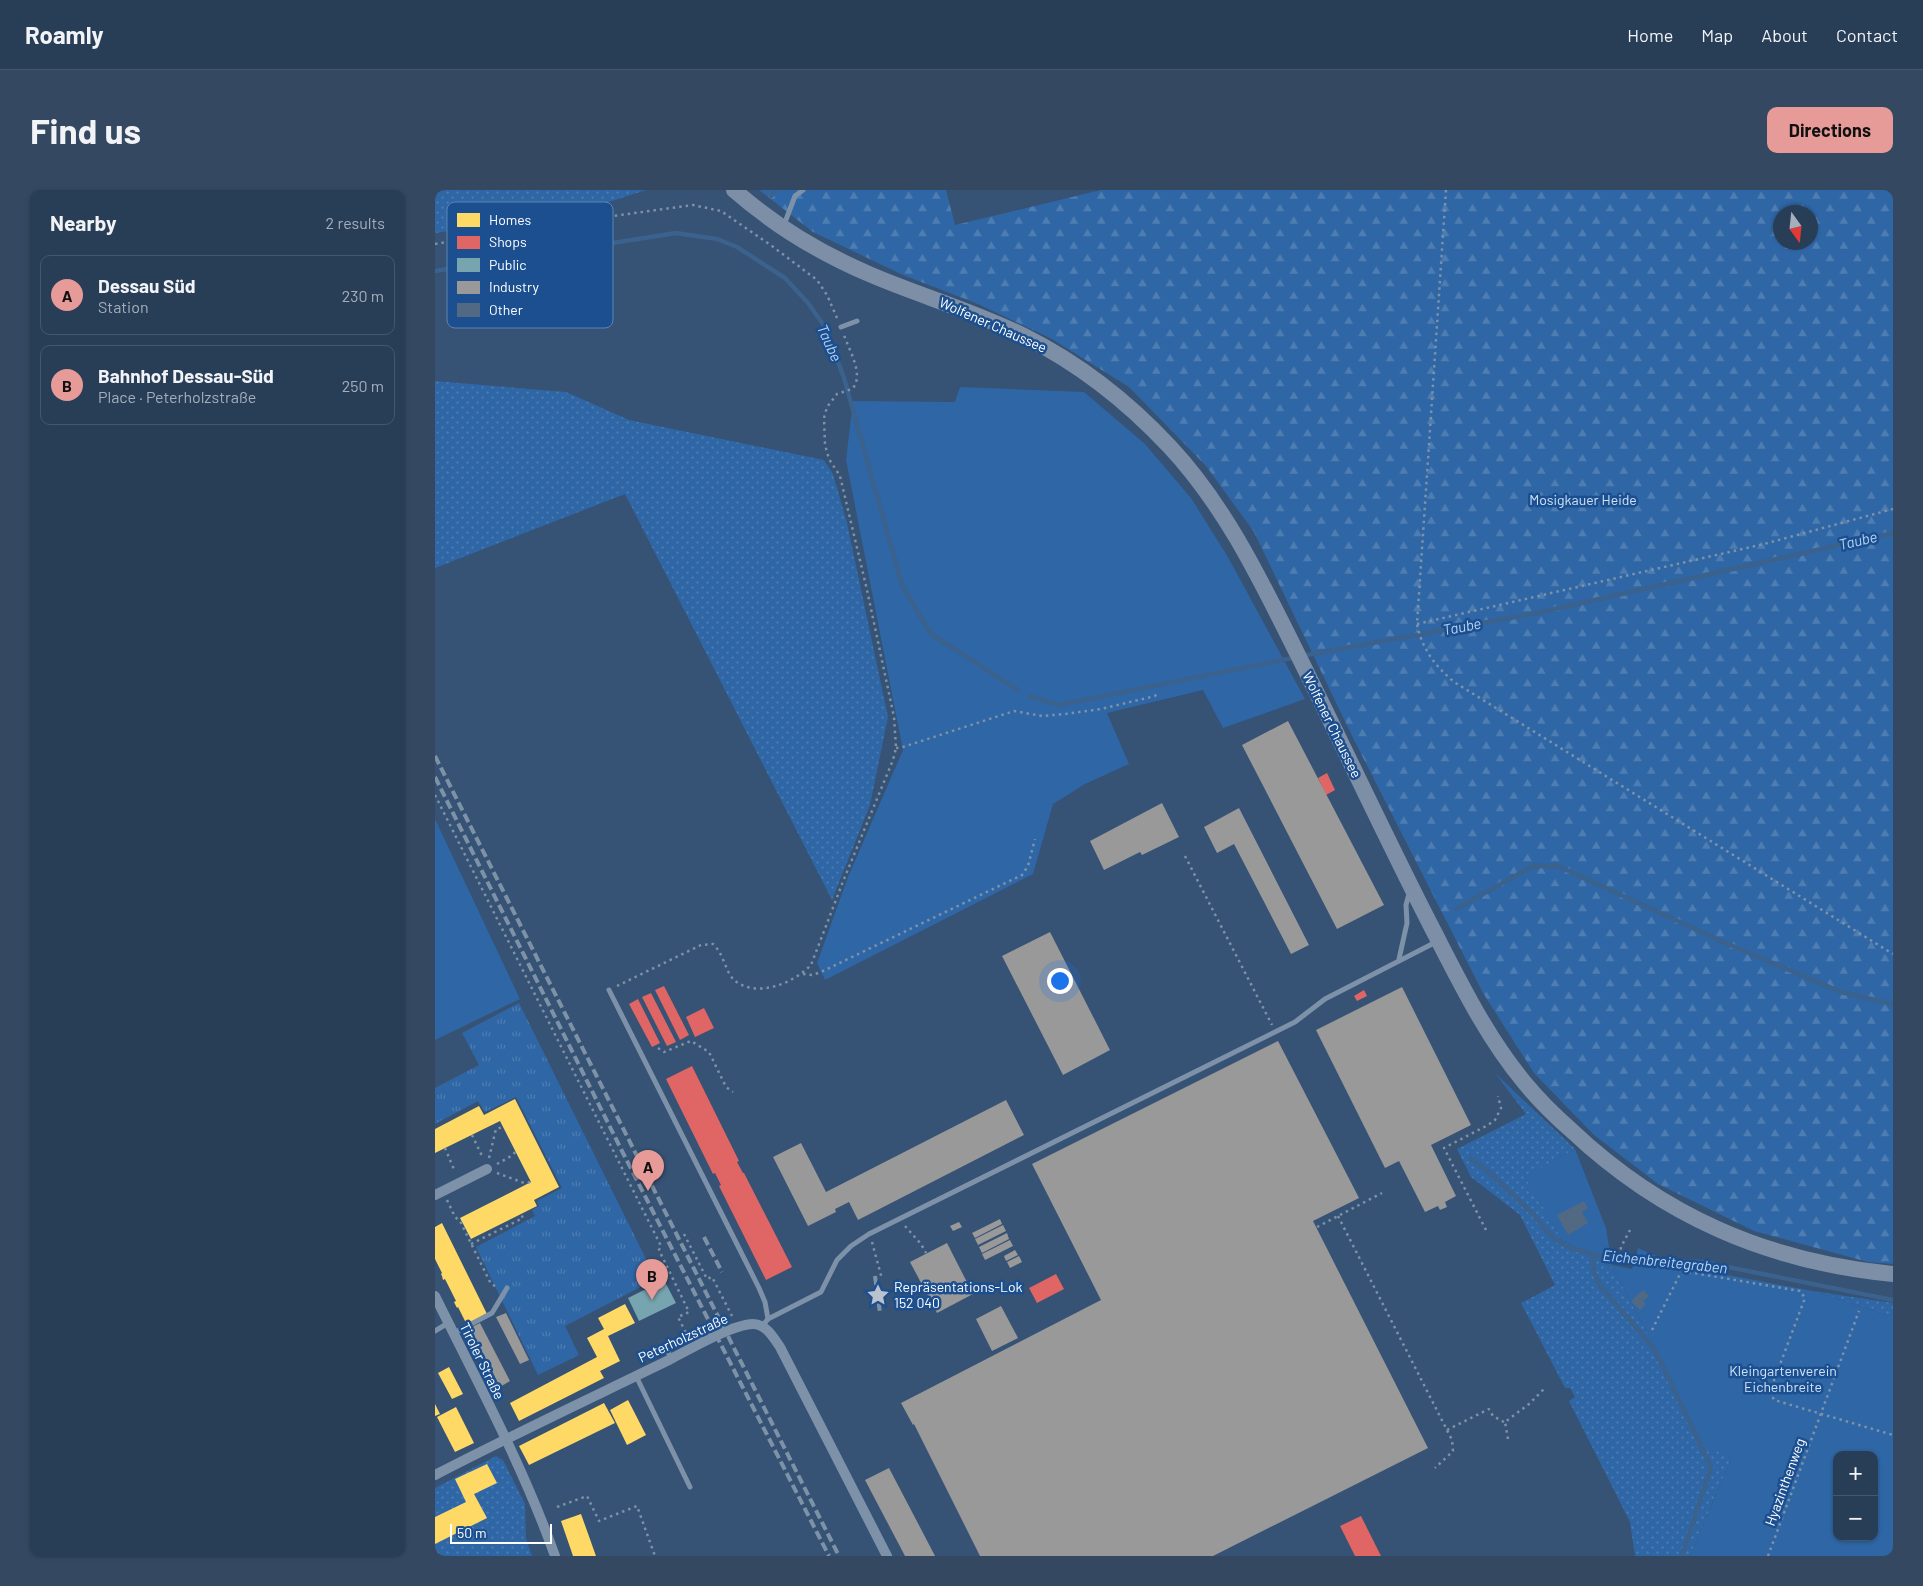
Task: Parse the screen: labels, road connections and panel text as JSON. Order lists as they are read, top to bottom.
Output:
{
  "streets": {
    "main road": ["Wolfener Chaussee"],
    "street": ["Peterholzstraße", "Tiroler Straße"],
    "path": ["Hyazinthenweg"]
  },
  "crossings": [
    ["Peterholzstraße", "Tiroler Straße"]
  ],
  "water": ["Taube", "Eichenbreitegraben"],
  "parks": ["Mosigkauer Heide", "Kleingartenverein Eichenbreite"],
  "places": {
    "place": ["Repräsentations-Lok 152 040"]
  },
  "legend": [
    "Homes",
    "Shops",
    "Public",
    "Industry",
    "Other"
  ],
  "scale_bar": "50 m",
  "north": "bottom",
  "page": {
    "header": "Roamly",
    "nav": [
      "Home",
      "Map",
      "About",
      "Contact"
    ],
    "buttons": "Directions",
    "title": "Find us",
    "heading": ["Nearby", "2 results"],
    "list": [
      {
        "mark": "A",
        "name": "Dessau Süd",
        "note": "Station",
        "value": "230 m"
      },
      {
        "mark": "B",
        "name": "Bahnhof Dessau-Süd",
        "note": "Place · Peterholzstraße",
        "value": "250 m"
      }
    ],
    "pins": ["A", "B"],
    "map_buttons": ["+", "−"],
    "scale": "50 m"
  }
}
